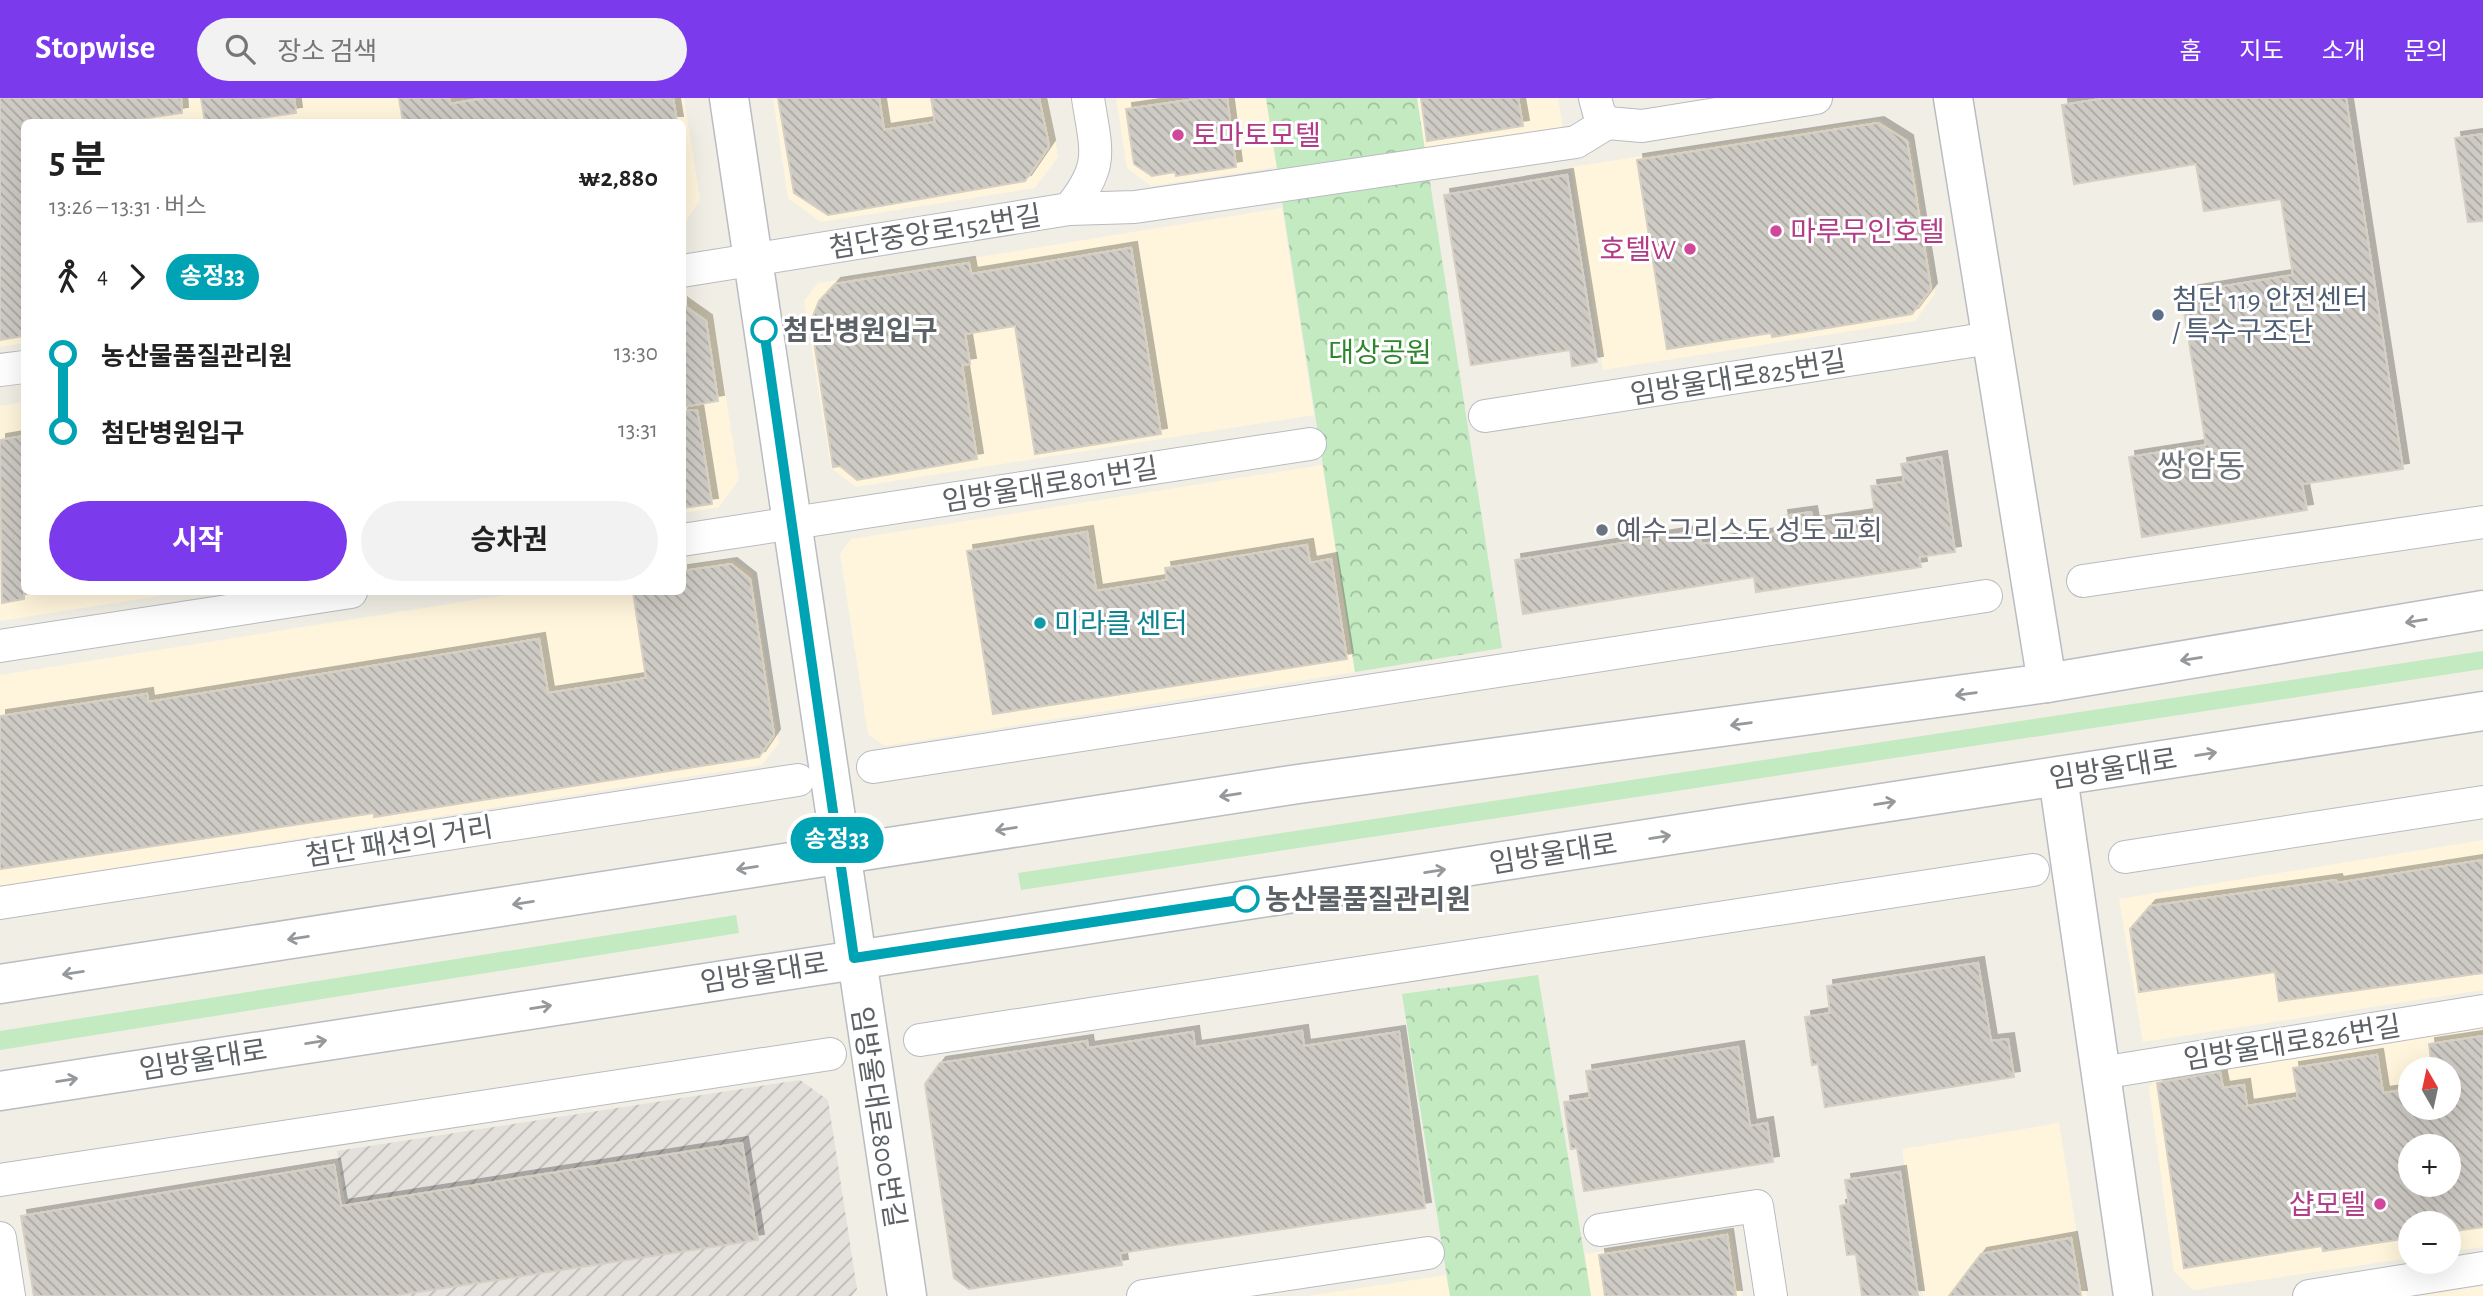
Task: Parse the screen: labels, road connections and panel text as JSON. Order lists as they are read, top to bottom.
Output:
{
  "streets": {
    "main road": ["임방울대로", "임방울대로800번길"],
    "street": [
      "첨단중앙로152번길",
      "임방울대로825번길",
      "임방울대로801번길",
      "첨단 패션의 거리",
      "임방울대로826번길"
    ]
  },
  "crossings": [
    ["임방울대로", "임방울대로800번길"]
  ],
  "districts": ["쌍암동"],
  "parks": ["대상공원"],
  "places": [
    "토마토모텔",
    "마루무인호텔",
    "호텔W",
    "첨단 119 안전센터 / 특수구조단",
    "첨단병원입구",
    "예수그리스도 성도 교회",
    "미라클 센터",
    "농산물품질관리원",
    "샵모텔"
  ],
  "lines": ["bus line 송정33"],
  "north": "top",
  "page": {
    "header": "Stopwise",
    "search": "장소 검색",
    "nav": [
      "홈",
      "지도",
      "소개",
      "문의"
    ],
    "on_map": "송정33",
    "heading": ["5 분", "13:26 – 13:31 · 버스", "₩2,880"],
    "legs": ["4", "송정33"],
    "list": [
      {
        "name": "농산물품질관리원",
        "value": "13:30"
      },
      {
        "name": "첨단병원입구",
        "value": "13:31"
      }
    ],
    "buttons": ["시작", "승차권"],
    "map_buttons": ["+", "−"]
  }
}
